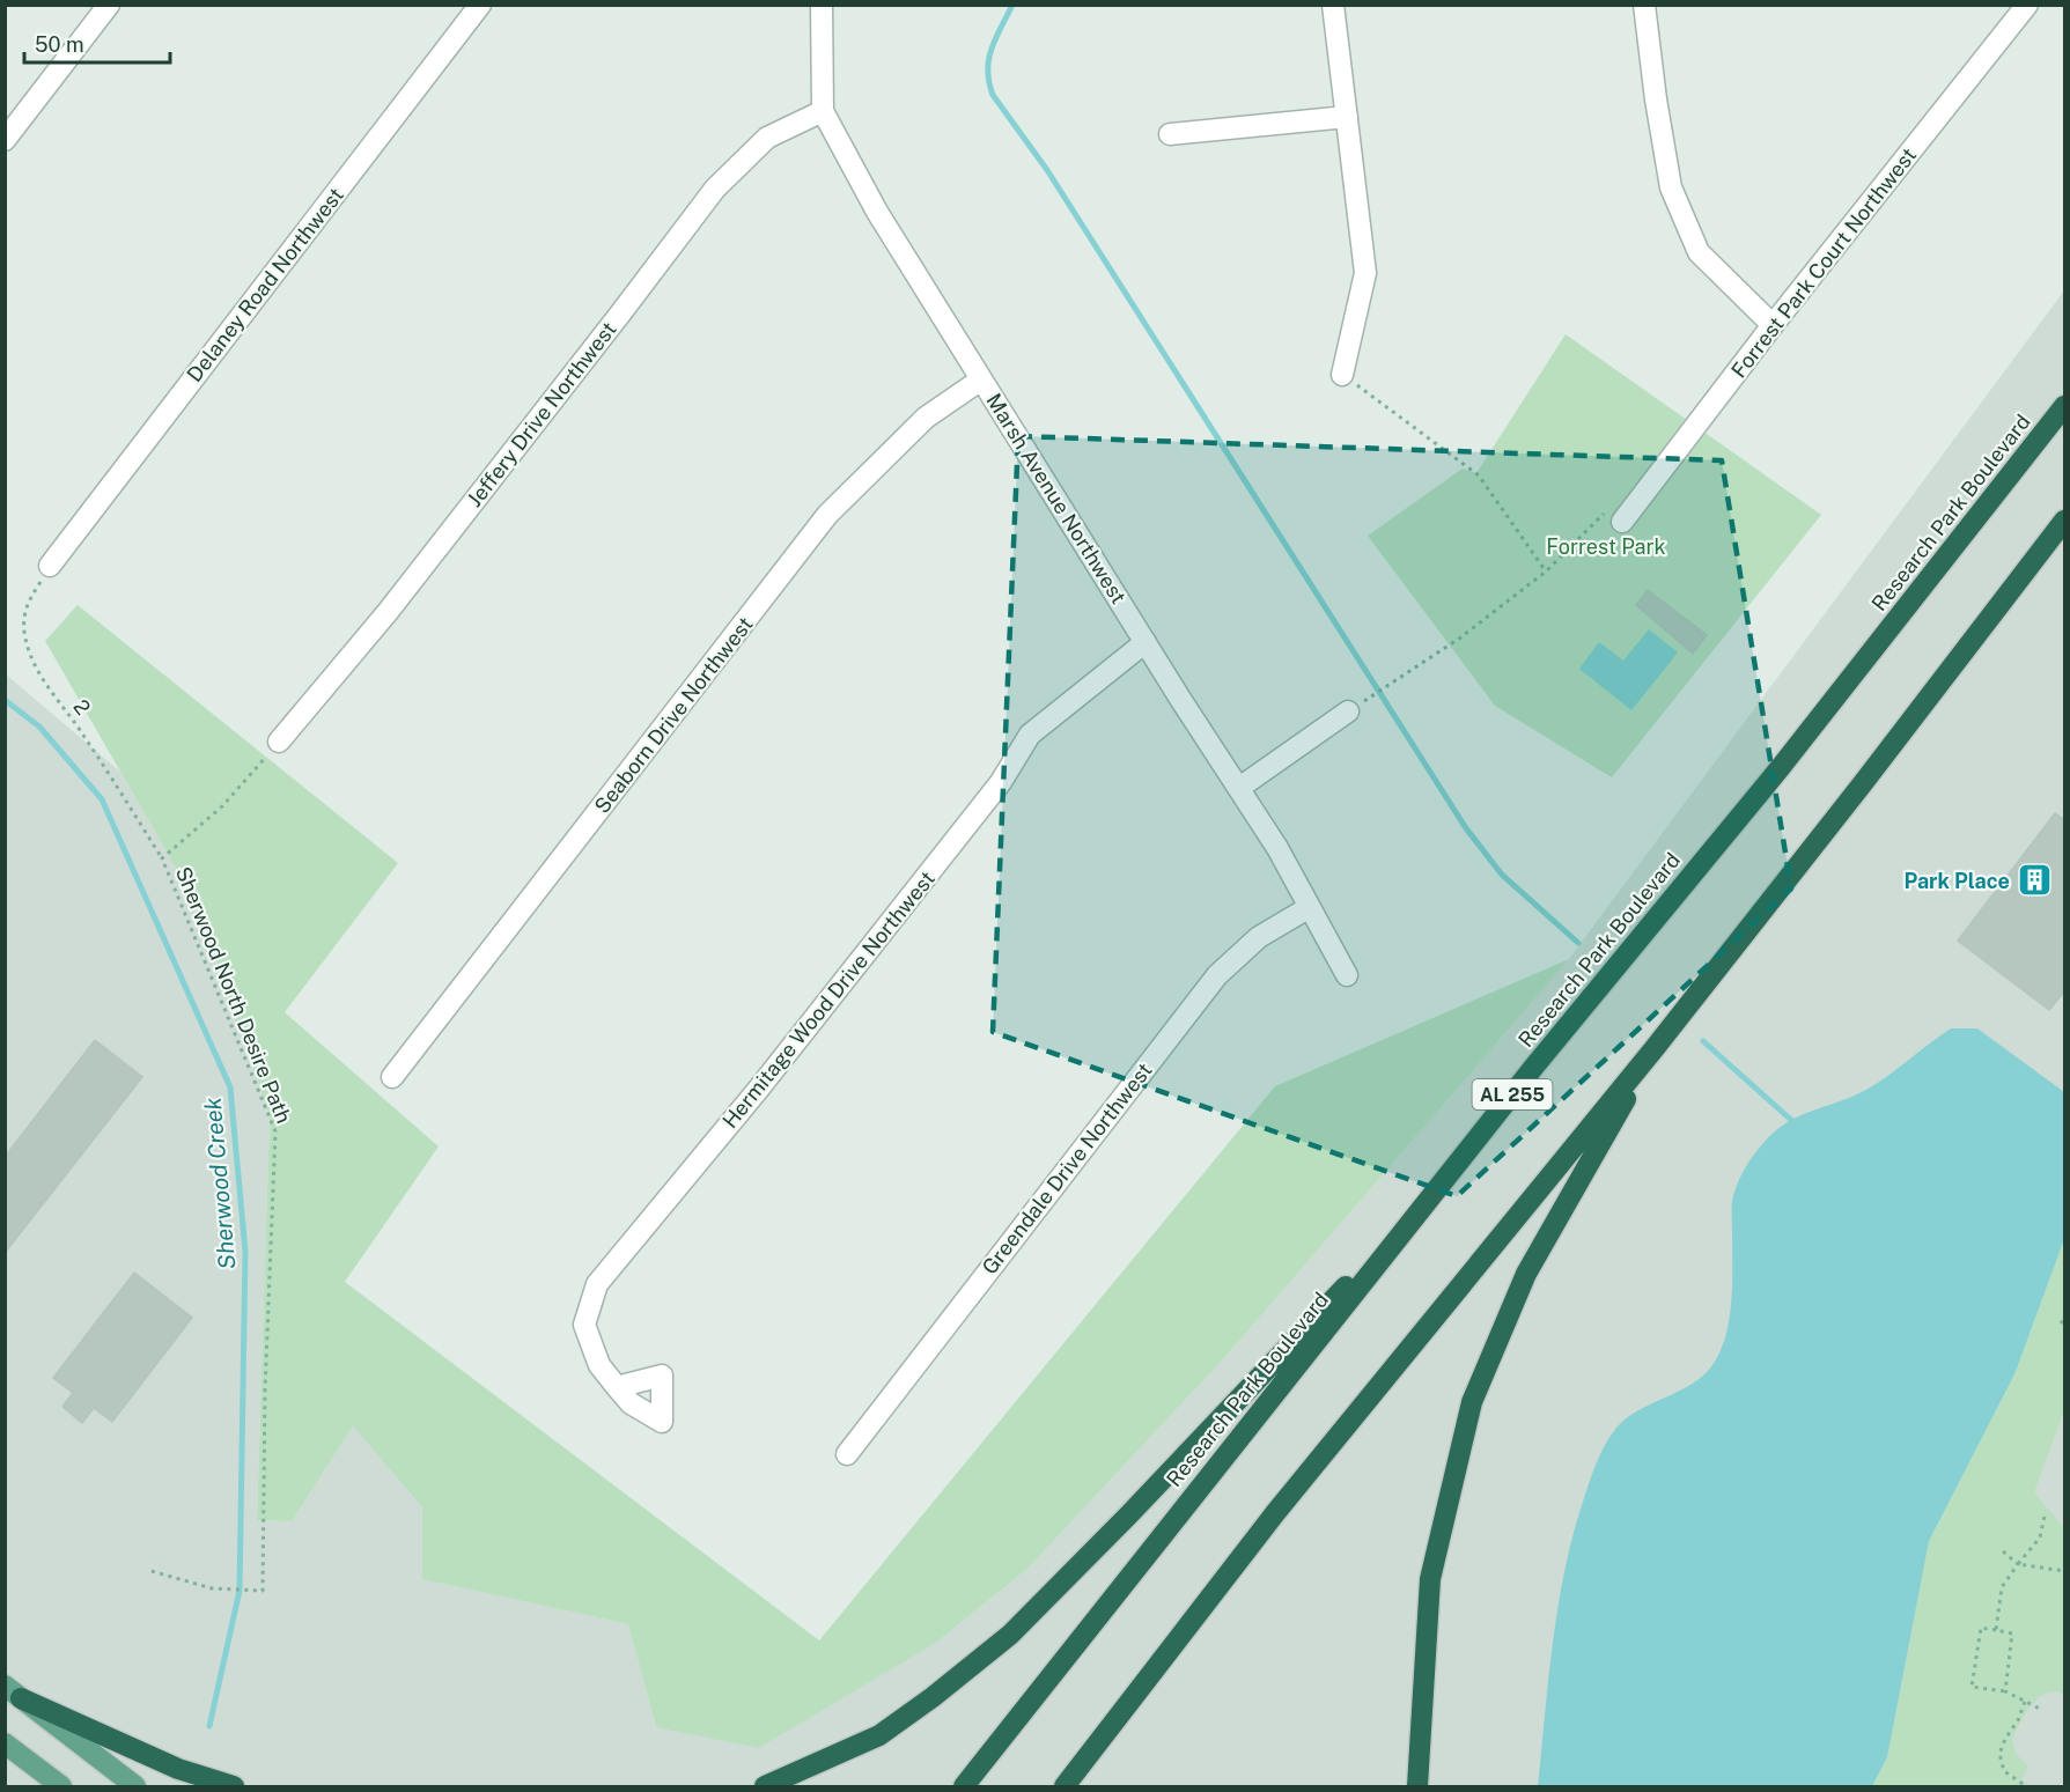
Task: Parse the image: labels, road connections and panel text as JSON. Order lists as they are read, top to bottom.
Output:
{
  "streets": {
    "highway": ["Research Park Boulevard", "AL 255"],
    "street": [
      "Forrest Park Court Northwest",
      "Delaney Road Northwest",
      "Jeffery Drive Northwest",
      "Marsh Avenue Northwest",
      "Seaborn Drive Northwest",
      "Hermitage Wood Drive Northwest",
      "Greendale Drive Northwest"
    ],
    "path": ["2", "Sherwood North Desire Path"]
  },
  "crossings": [
    ["Delaney Road Northwest", "2"],
    ["Jeffery Drive Northwest", "Marsh Avenue Northwest"],
    ["Jeffery Drive Northwest", "Sherwood North Desire Path"],
    ["Marsh Avenue Northwest", "Seaborn Drive Northwest"],
    ["Marsh Avenue Northwest", "Hermitage Wood Drive Northwest"],
    ["Marsh Avenue Northwest", "Greendale Drive Northwest"],
    ["2", "Sherwood North Desire Path"]
  ],
  "water": ["Sherwood Creek"],
  "parks": ["Forrest Park"],
  "places": {
    "building": ["Park Place"]
  },
  "scale_bar": "50 m"
}
